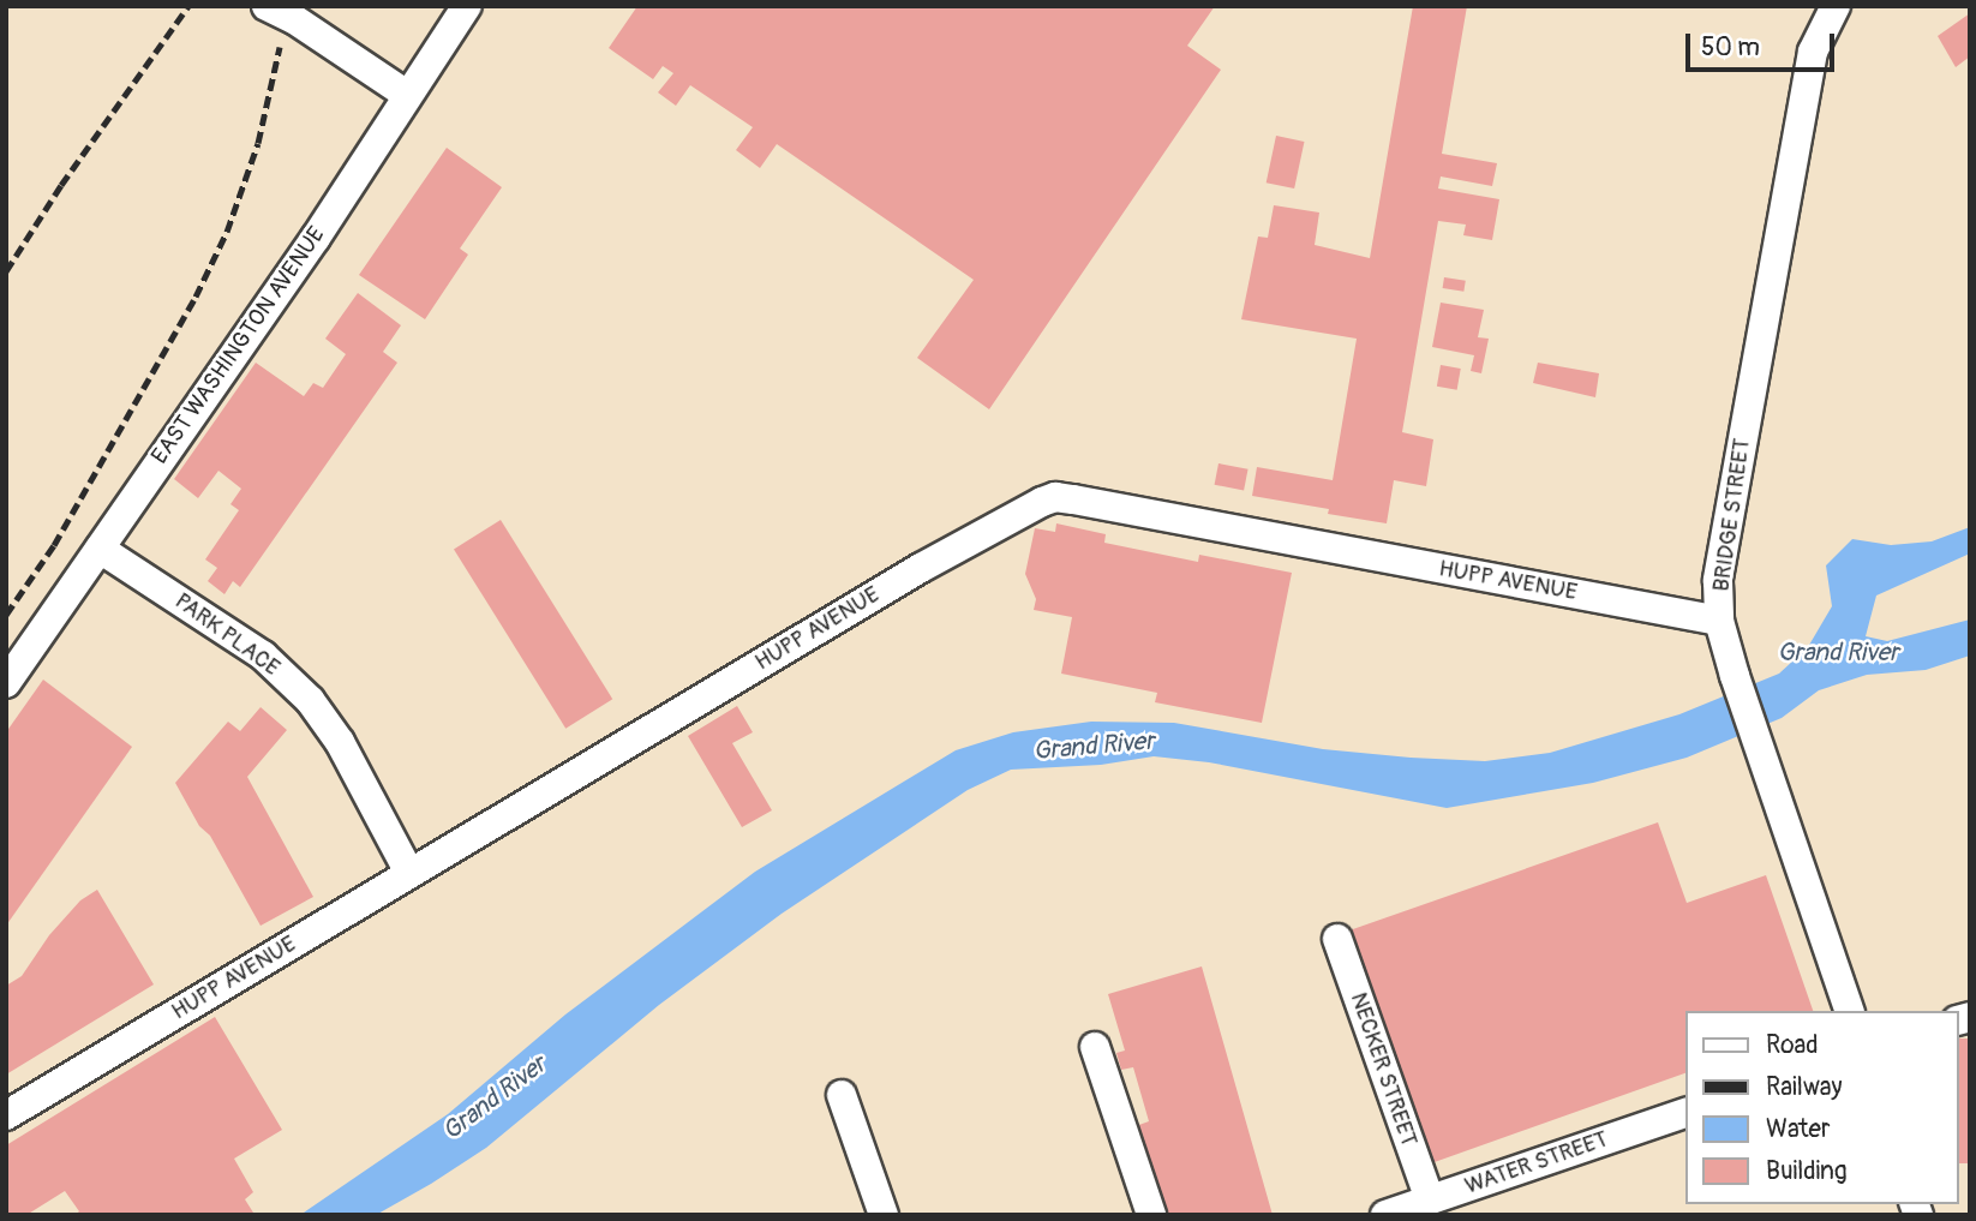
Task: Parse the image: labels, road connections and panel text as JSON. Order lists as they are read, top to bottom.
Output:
{
  "streets": {
    "street": [
      "EAST WASHINGTON AVENUE",
      "BRIDGE STREET",
      "HUPP AVENUE",
      "PARK PLACE",
      "NECKER STREET",
      "WATER STREET"
    ]
  },
  "crossings": [
    ["EAST WASHINGTON AVENUE", "PARK PLACE"],
    ["BRIDGE STREET", "HUPP AVENUE"],
    ["HUPP AVENUE", "PARK PLACE"],
    ["NECKER STREET", "WATER STREET"]
  ],
  "water": ["Grand River"],
  "legend": [
    "Road",
    "Railway",
    "Water",
    "Building"
  ],
  "scale_bar": "50 m"
}
